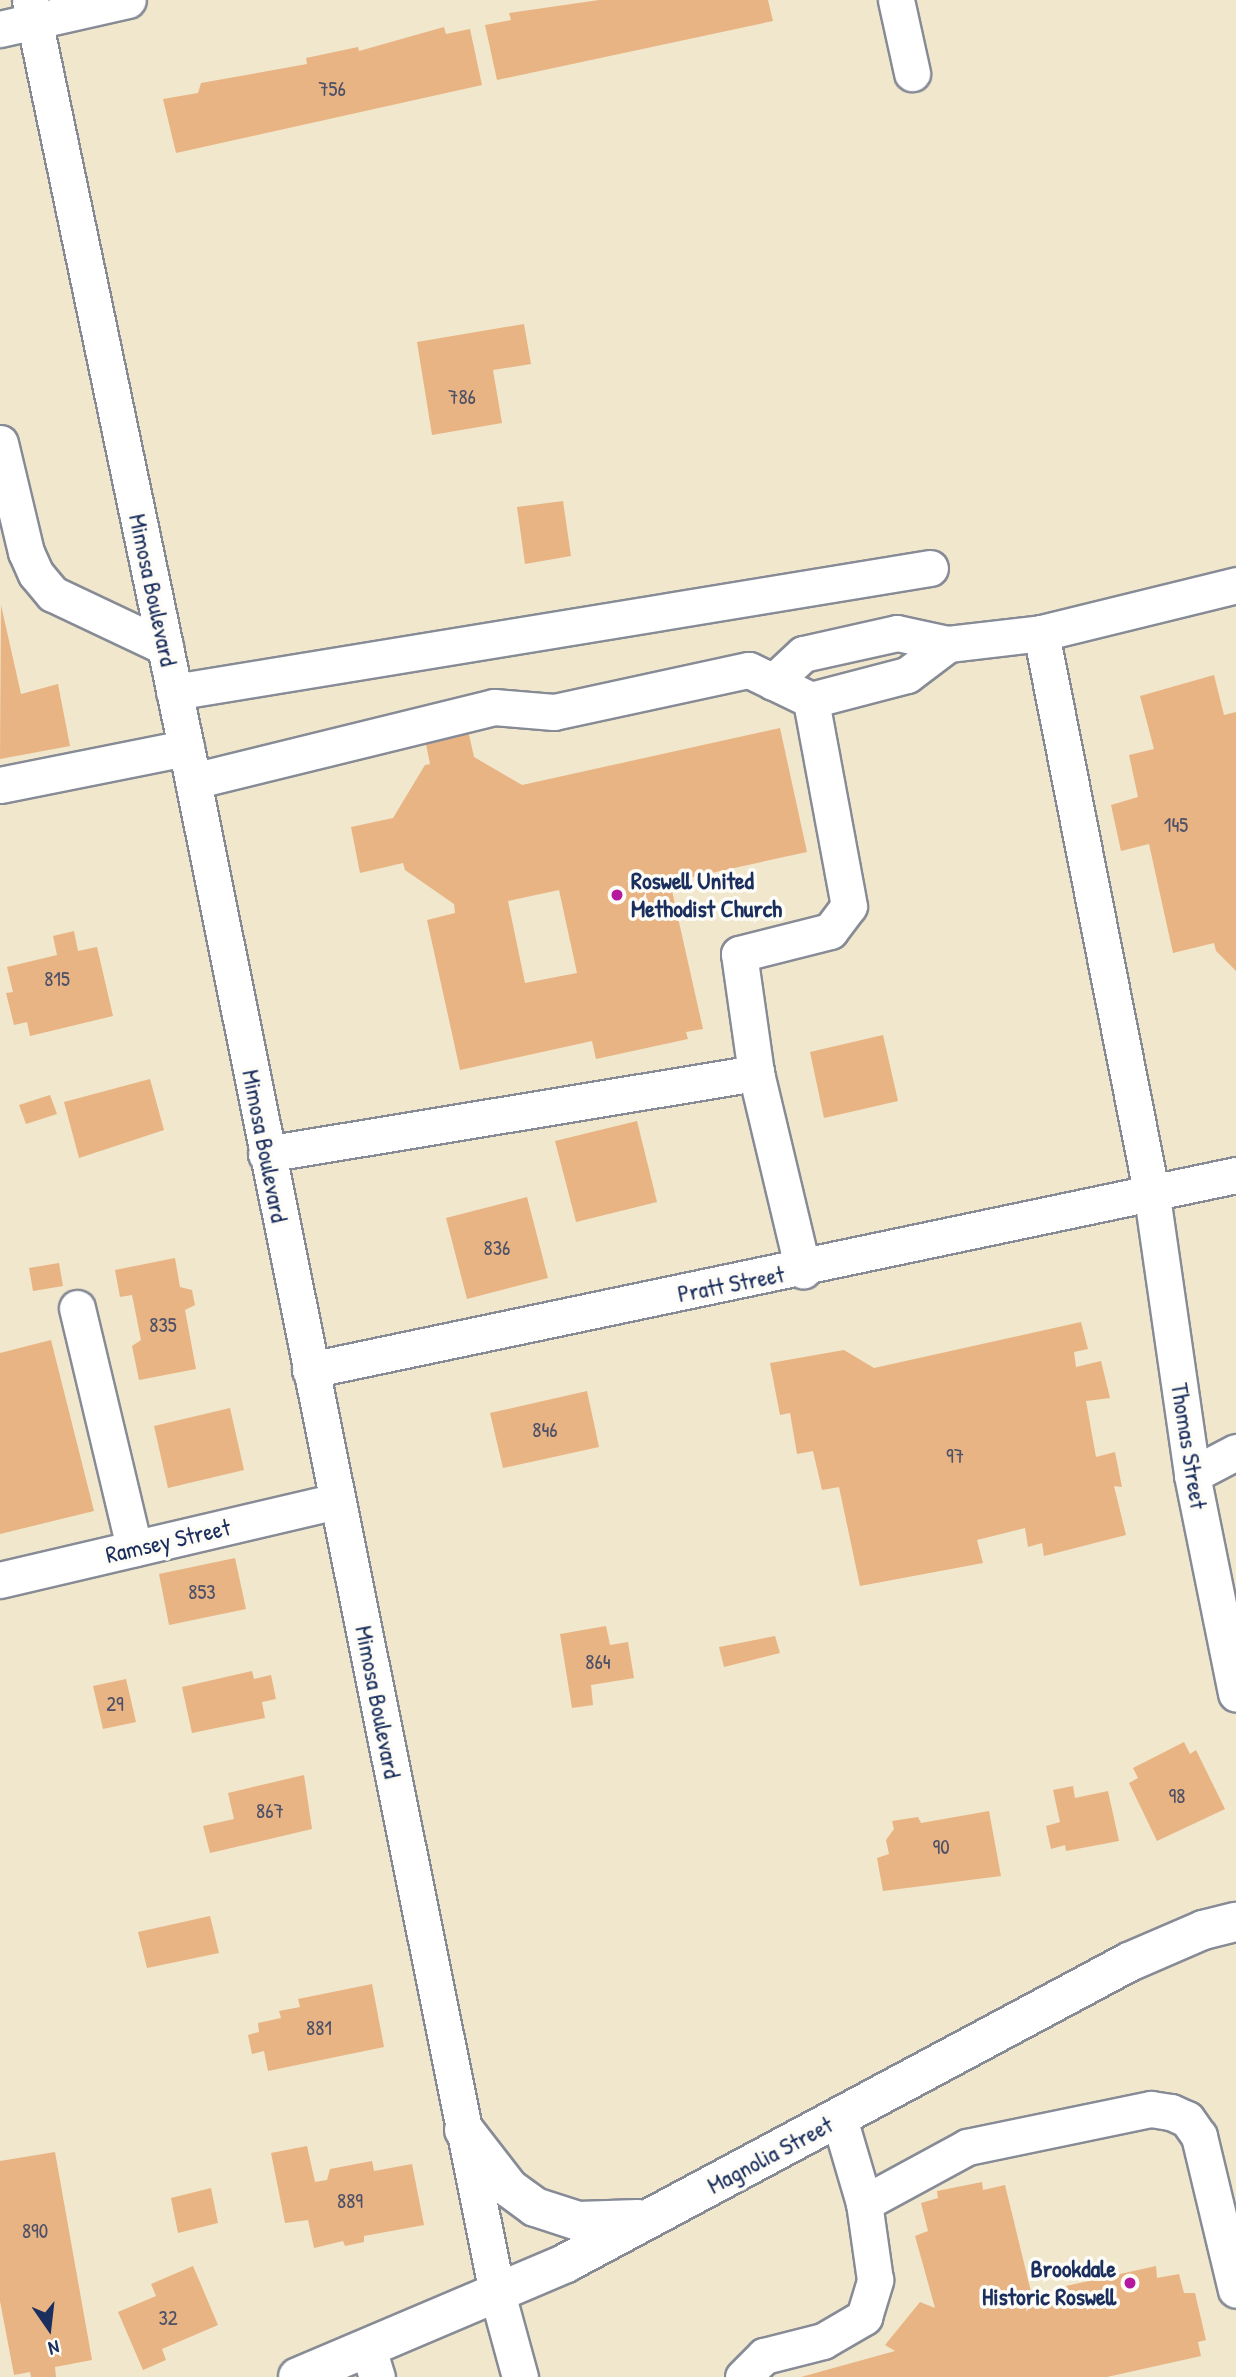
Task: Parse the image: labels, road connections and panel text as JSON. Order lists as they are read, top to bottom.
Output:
{
  "streets": {
    "main road": ["Magnolia Street"],
    "street": [
      "Mimosa Boulevard",
      "Pratt Street",
      "Thomas Street",
      "Ramsey Street"
    ]
  },
  "crossings": [
    ["Mimosa Boulevard", "Pratt Street"],
    ["Mimosa Boulevard", "Ramsey Street"],
    ["Mimosa Boulevard", "Magnolia Street"],
    ["Pratt Street", "Thomas Street"]
  ],
  "places": ["Roswell United Methodist Church", "Brookdale Historic Roswell"],
  "house_numbers": [
    "756",
    "786",
    "145",
    "815",
    "836",
    "835",
    "846",
    "97",
    "853",
    "864",
    "29",
    "98",
    "867",
    "90",
    "881",
    "889",
    "890",
    "32"
  ],
  "north": "bottom"
}
